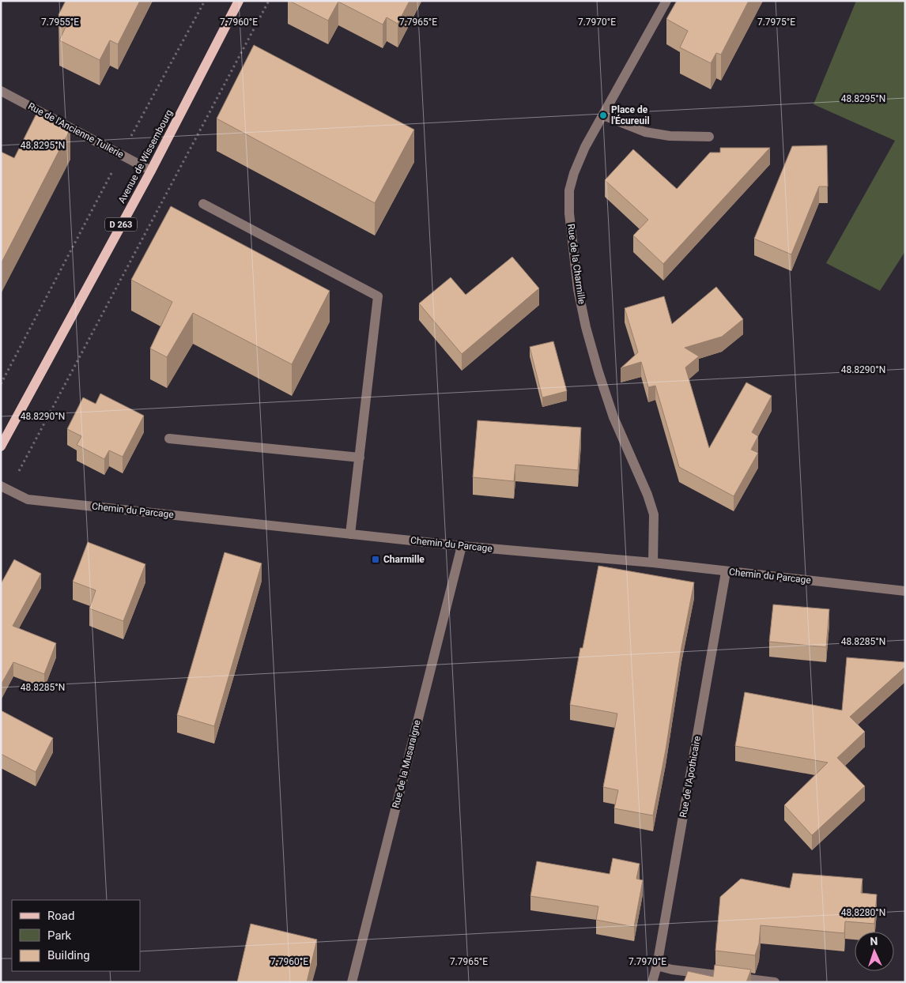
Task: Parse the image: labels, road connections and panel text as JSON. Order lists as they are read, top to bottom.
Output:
{
  "streets": {
    "main road": ["Avenue de Wissembourg", "D 263"],
    "street": [
      "Rue de l'Ancienne Tuilerie",
      "Rue de la Charmille",
      "Chemin du Parcage",
      "Rue de la Musaraigne",
      "Rue de l'Apothicaire"
    ]
  },
  "crossings": [
    ["Rue de l'Ancienne Tuilerie", "Avenue de Wissembourg"],
    ["Rue de la Charmille", "Chemin du Parcage"],
    ["Chemin du Parcage", "Rue de la Musaraigne"],
    ["Chemin du Parcage", "Rue de l'Apothicaire"]
  ],
  "places": {
    "other": ["Place de l'Écureuil"],
    "transit": ["Charmille"]
  },
  "legend": ["Road", "Park", "Building"],
  "north": "top",
  "coordinates": [
    "7.7955°E",
    "7.7960°E",
    "7.7965°E",
    "7.7970°E",
    "7.7975°E",
    "48.8295°N",
    "48.8290°N",
    "48.8285°N",
    "48.8280°N"
  ]
}
